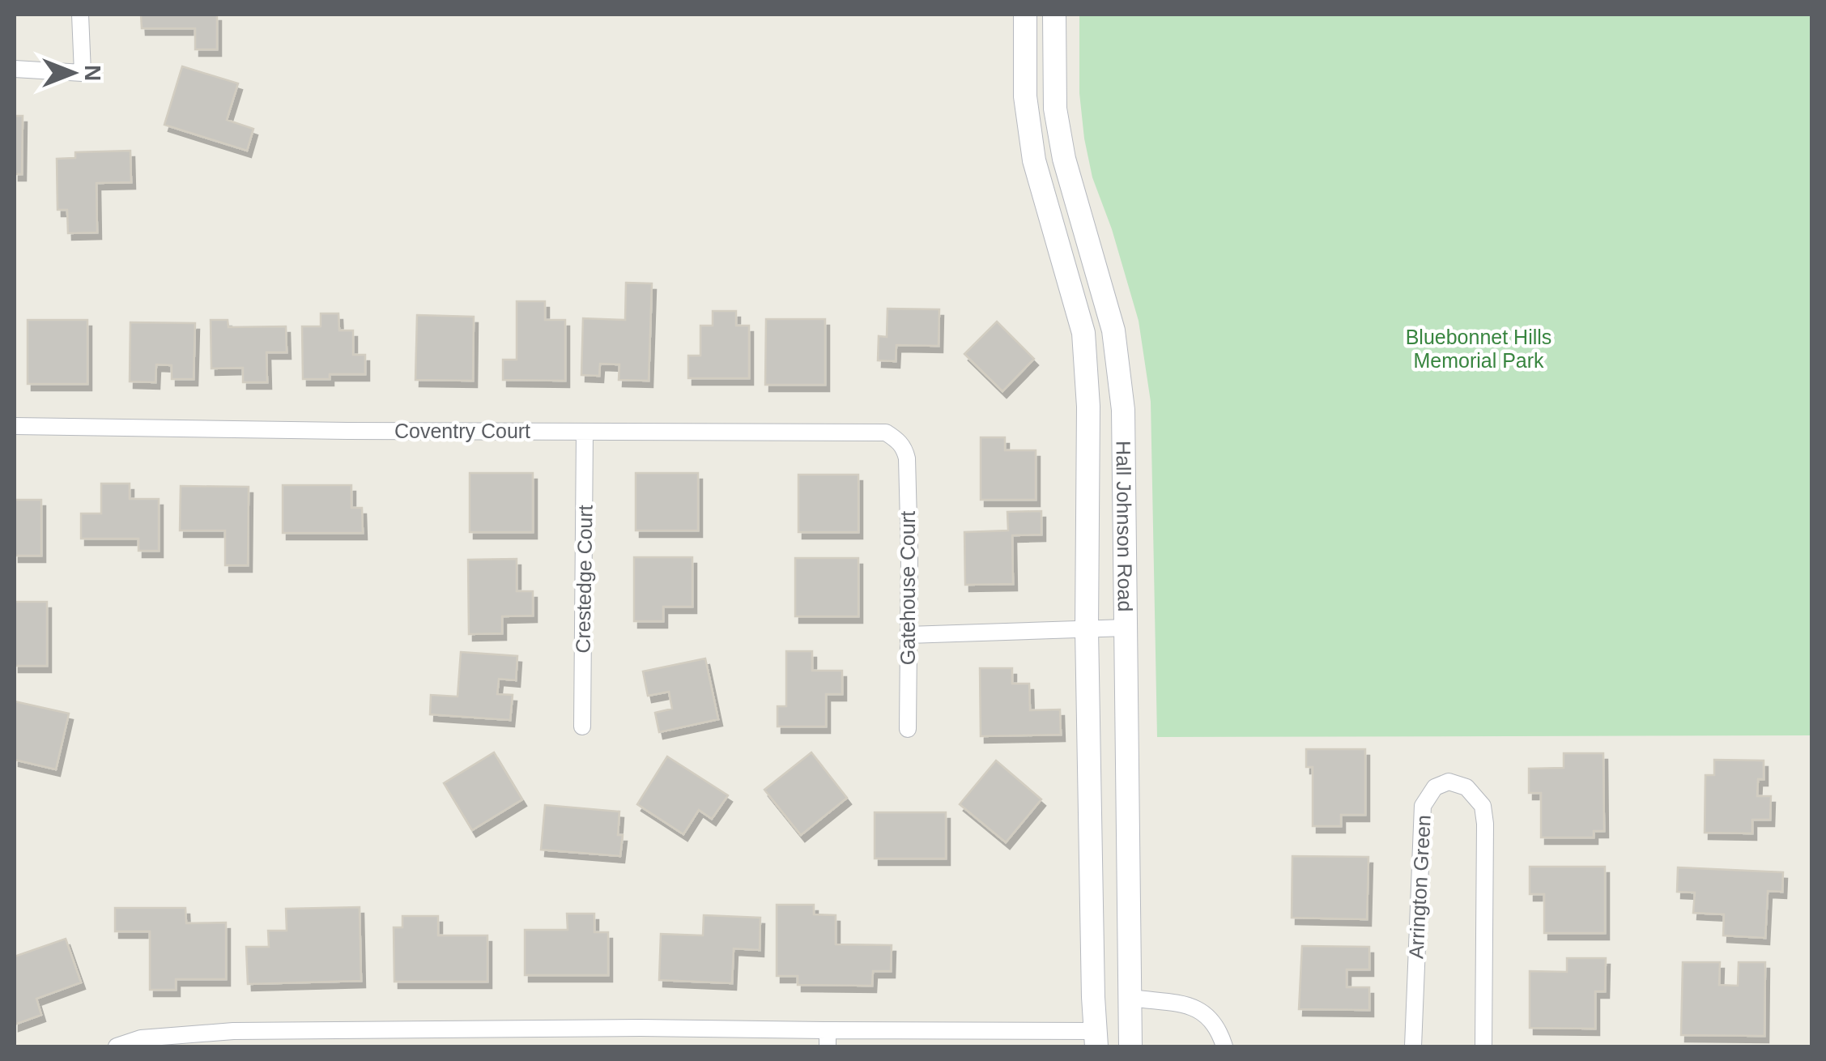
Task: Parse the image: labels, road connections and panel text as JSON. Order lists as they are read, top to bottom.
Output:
{
  "streets": {
    "main road": ["Hall Johnson Road"],
    "street": [
      "Coventry Court",
      "Crestedge Court",
      "Gatehouse Court",
      "Arrington Green"
    ]
  },
  "crossings": [
    ["Coventry Court", "Crestedge Court"],
    ["Coventry Court", "Gatehouse Court"]
  ],
  "parks": ["Bluebonnet Hills Memorial Park"],
  "north": "right"
}
